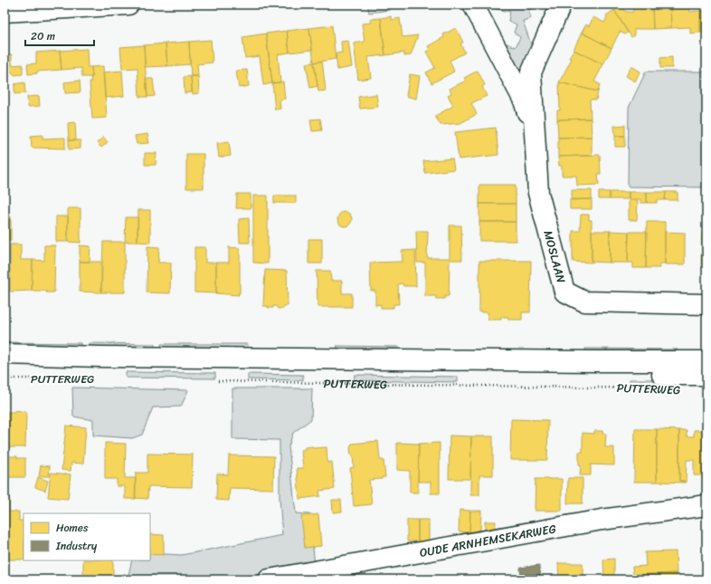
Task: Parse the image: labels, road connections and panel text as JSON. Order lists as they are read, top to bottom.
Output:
{
  "streets": {
    "main road": ["MOSLAAN", "PUTTERWEG", "OUDE ARNHEMSEKARWEG"]
  },
  "legend": ["Homes", "Industry"],
  "scale_bar": "20 m"
}
